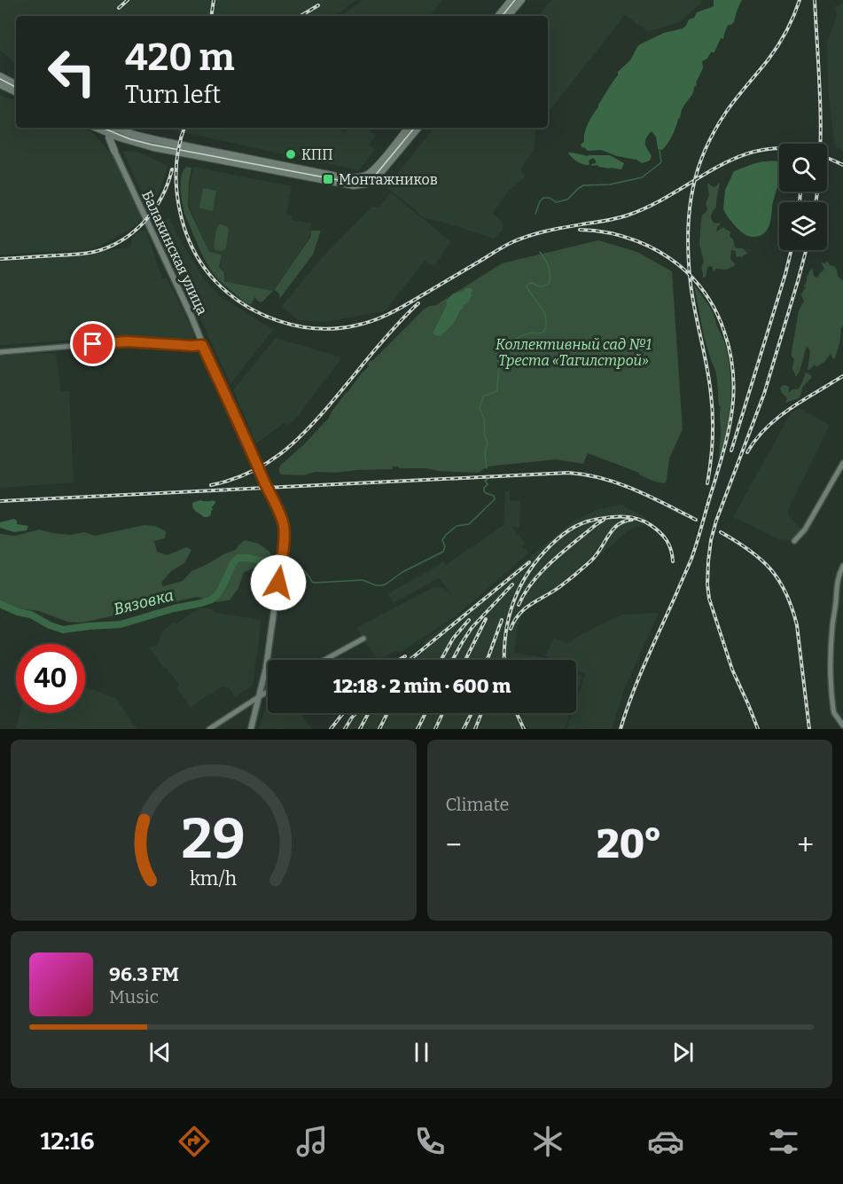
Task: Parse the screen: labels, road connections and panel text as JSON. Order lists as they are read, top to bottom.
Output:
{
  "streets": {
    "street": ["Балакинская улица"]
  },
  "water": ["Вязовка"],
  "parks": ["Коллективный сад №1 Треста «Тагилстрой»"],
  "places": {
    "other": ["КПП"],
    "transit": ["Монтажников"]
  },
  "page": {
    "turn": ["420 m", "Turn left"],
    "limit": "40",
    "trip": "12:18 · 2 min · 600 m",
    "tile": "Climate",
    "heat": ["−", "20°", "+"],
    "song": ["96.3 FM", "Music"],
    "tabs": "12:16",
    "gauge": ["29", "km/h"]
  }
}
